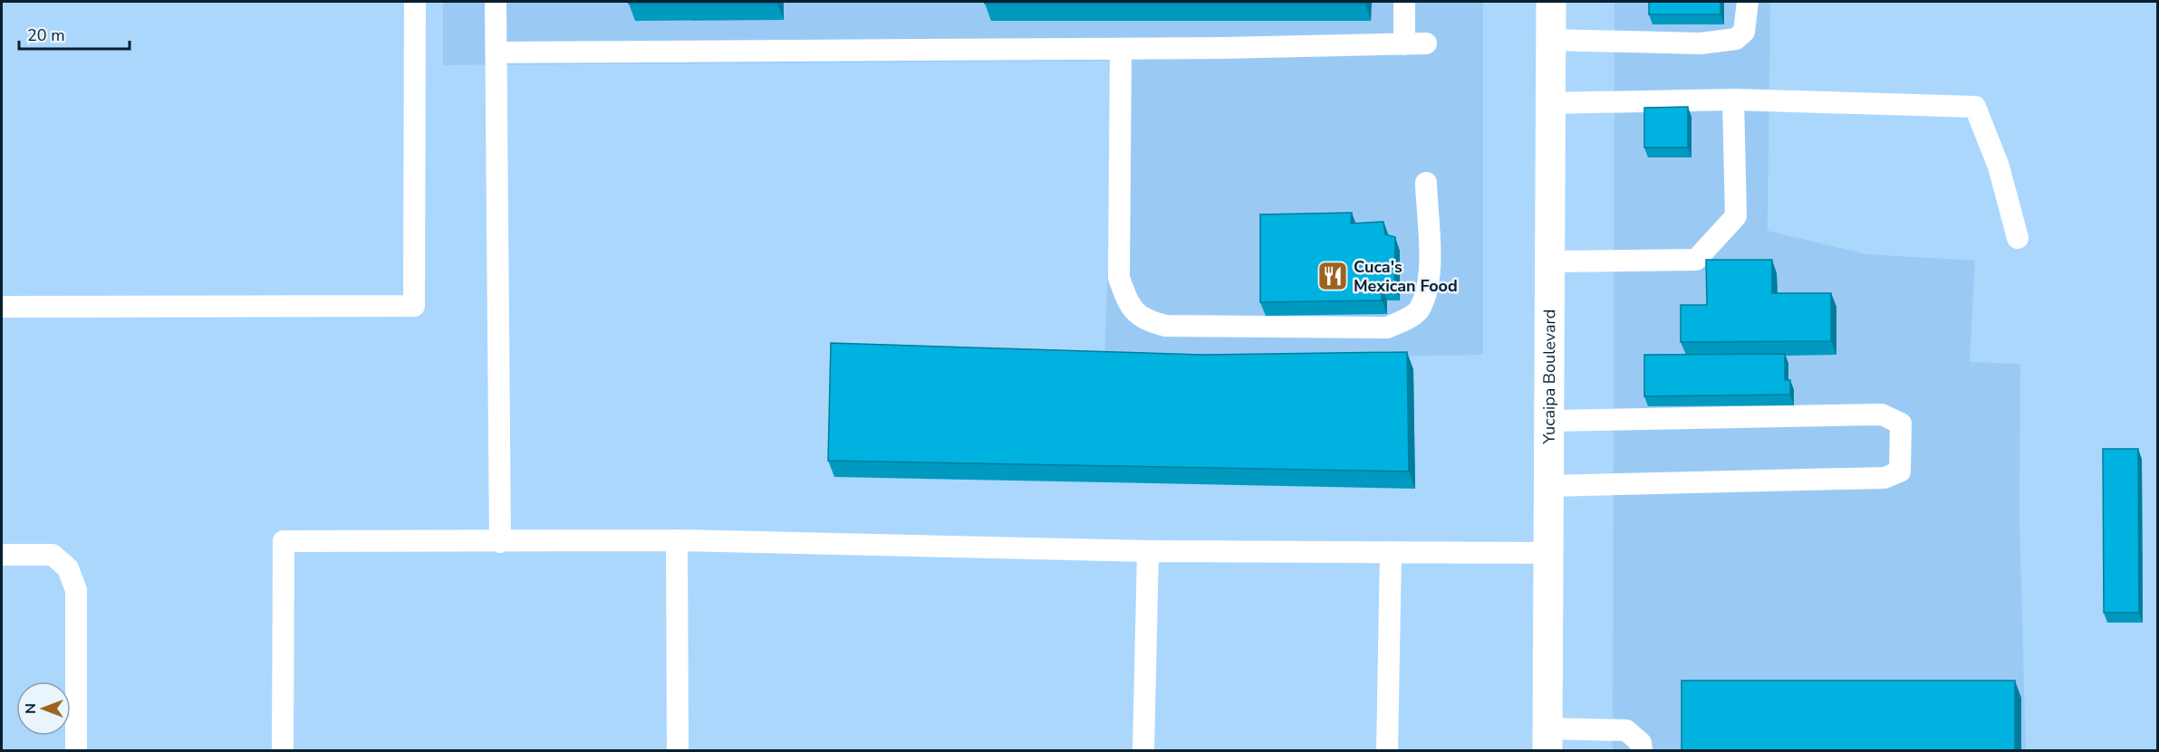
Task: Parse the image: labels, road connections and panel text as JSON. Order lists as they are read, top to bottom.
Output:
{
  "streets": {
    "main road": ["Yucaipa Boulevard"]
  },
  "places": {
    "restaurant": ["Cuca's Mexican Food"]
  },
  "scale_bar": "20 m",
  "north": "left"
}
